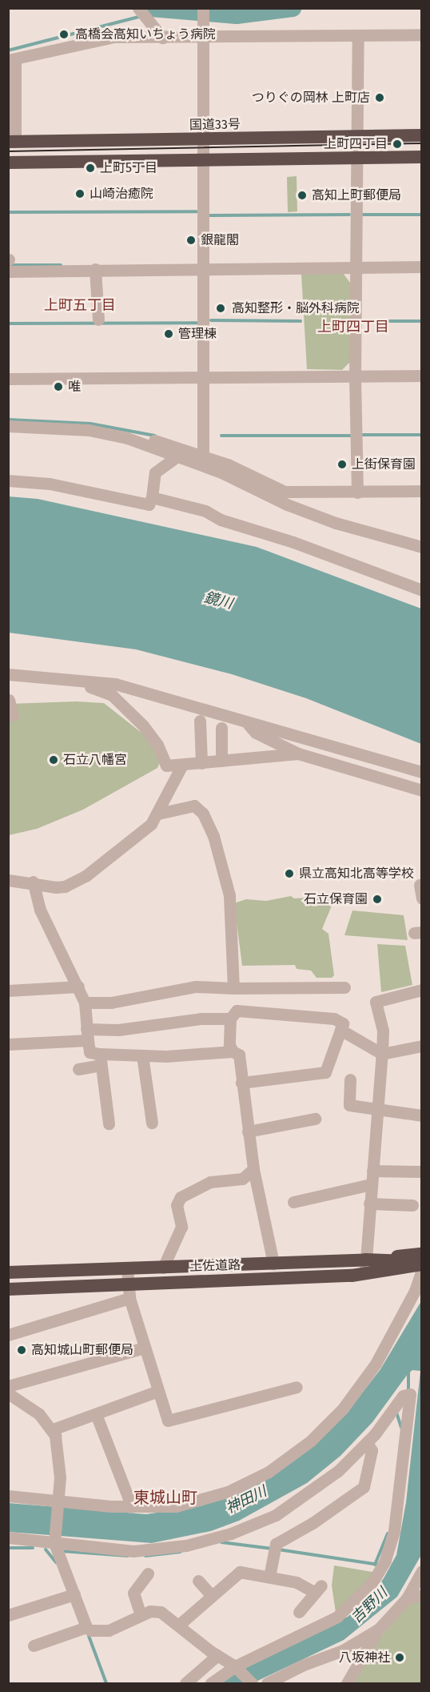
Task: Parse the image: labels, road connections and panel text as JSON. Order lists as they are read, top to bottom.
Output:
{
  "streets": {
    "highway": ["国道33号", "土佐道路"]
  },
  "districts": ["上町五丁目", "上町四丁目", "東城山町"],
  "water": ["鏡川", "神田川", "吉野川"],
  "places": [
    "高橋会高知いちょう病院",
    "つりぐの岡林 上町店",
    "上町四丁目",
    "上町5丁目",
    "山崎治癒院",
    "高知上町郵便局",
    "銀龍閣",
    "高知整形・脳外科病院",
    "管理棟",
    "唯",
    "上街保育園",
    "石立八幡宮",
    "県立高知北高等学校",
    "石立保育園",
    "高知城山町郵便局",
    "八坂神社"
  ]
}
